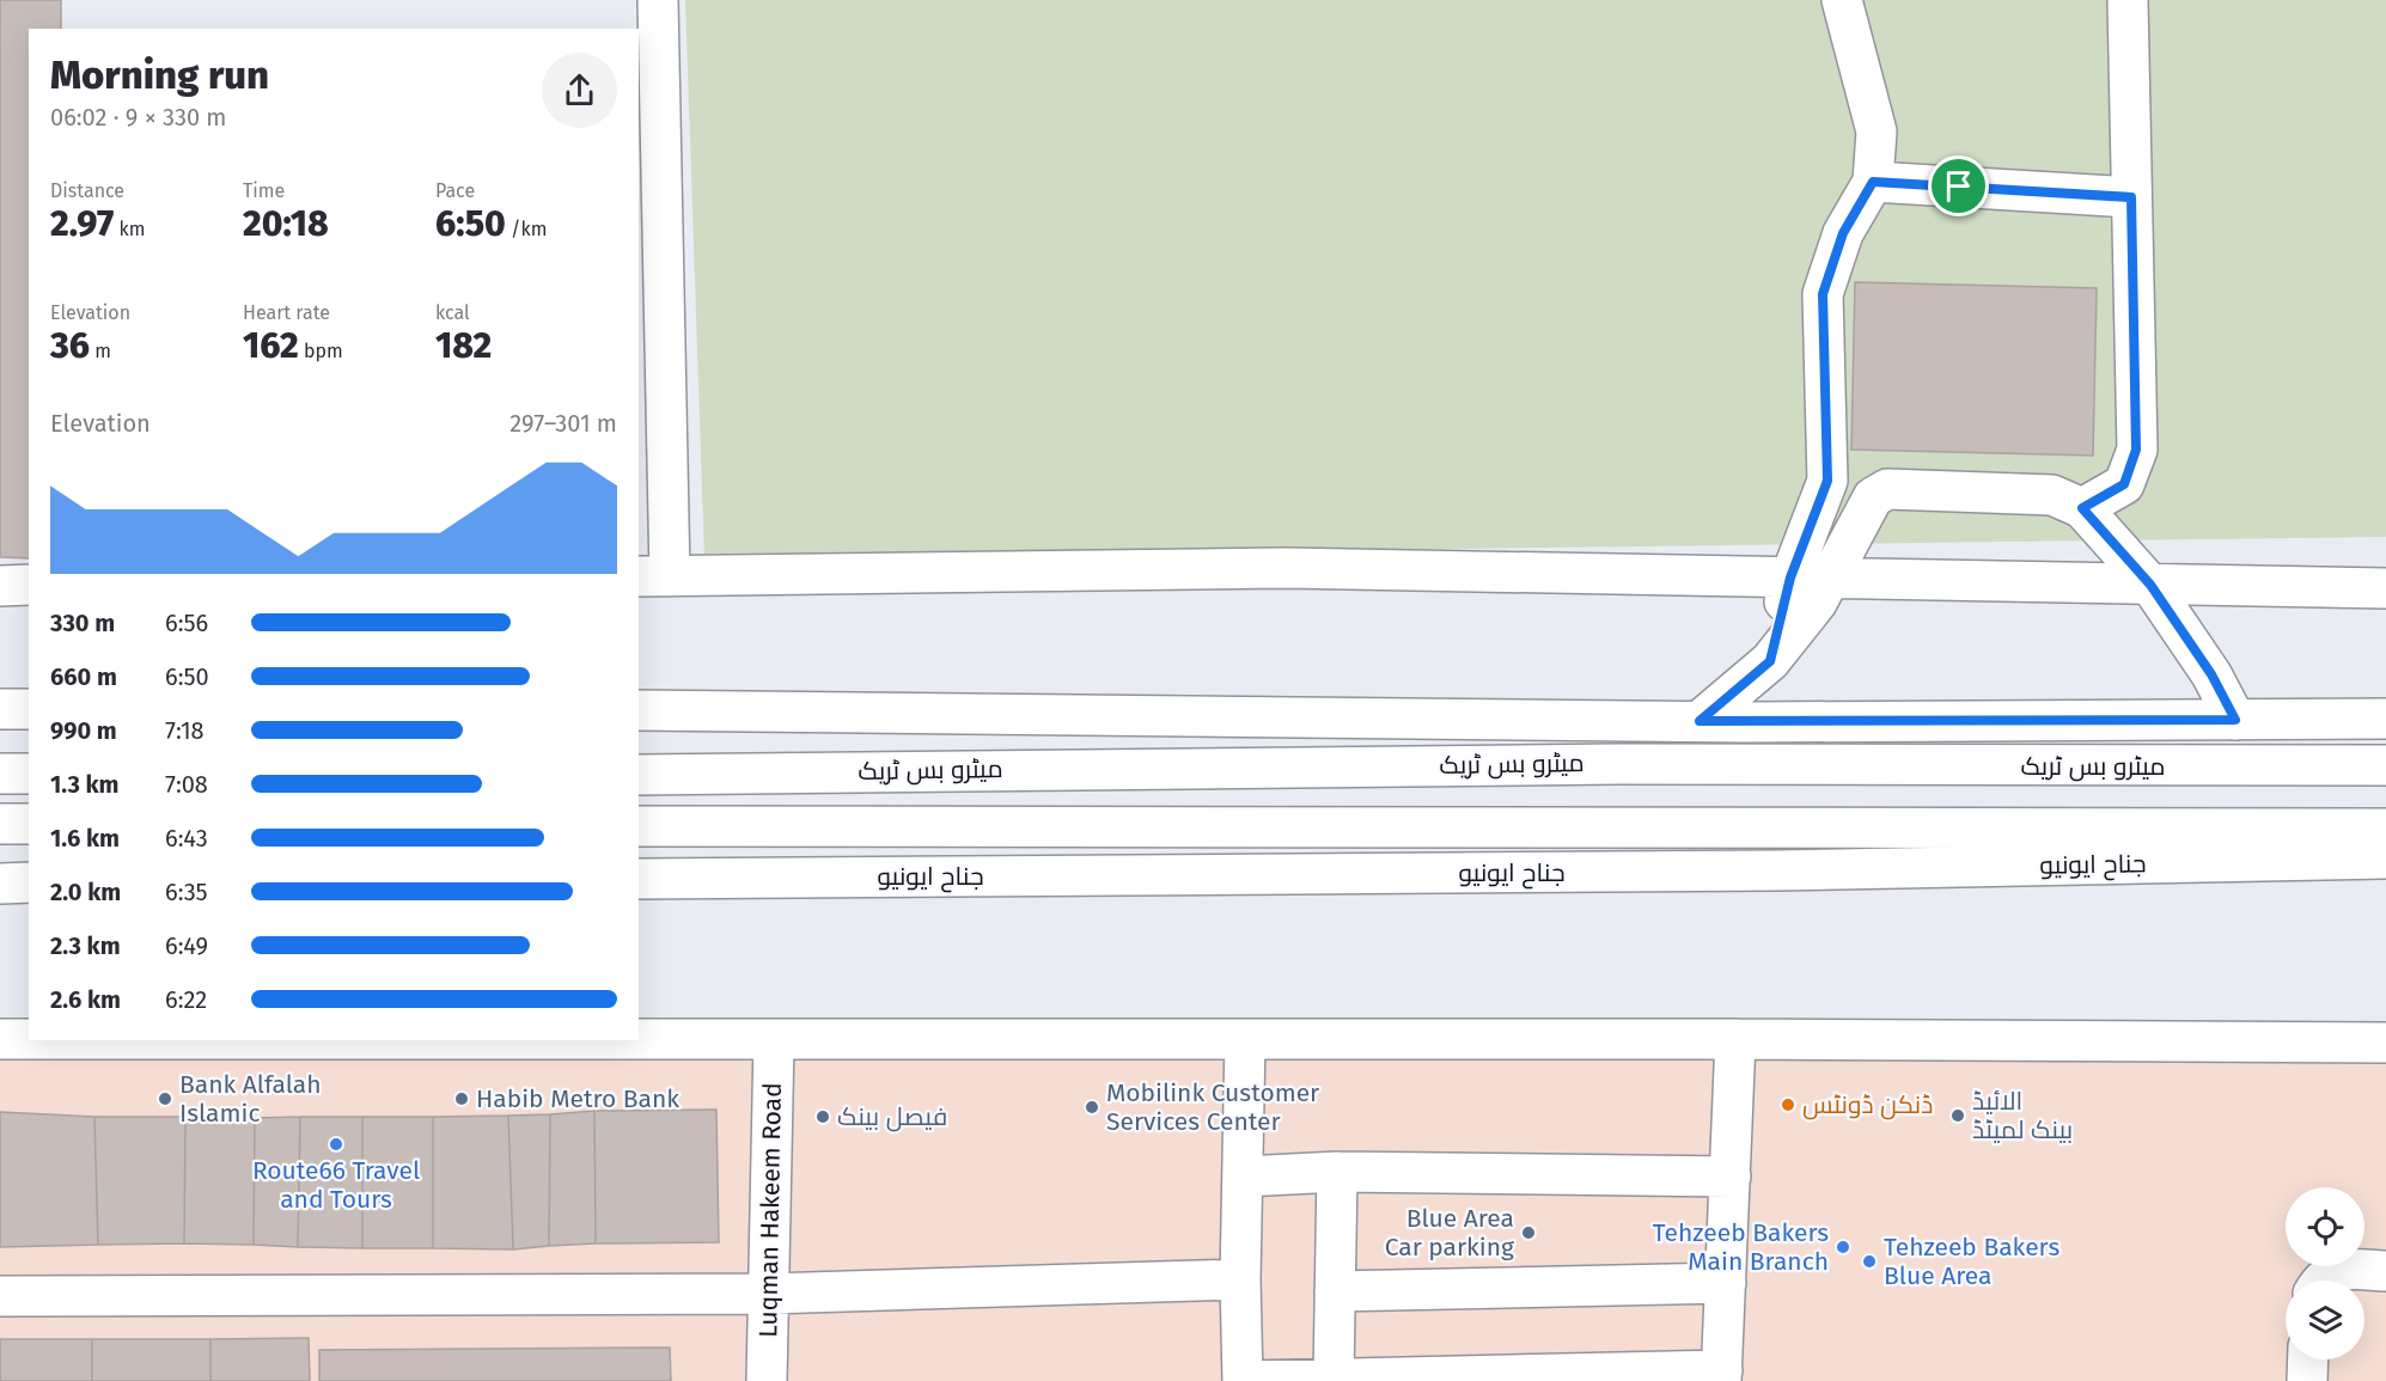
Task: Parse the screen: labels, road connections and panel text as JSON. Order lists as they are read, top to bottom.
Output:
{
  "streets": {
    "street": ["میٹرو بس ٹریک", "جناح ایونیو", "Luqman Hakeem Road"]
  },
  "places": [
    "Bank Alfalah Islamic",
    "Habib Metro Bank",
    "ڈنکن ڈونٹس",
    "Mobilink Customer Services Center",
    "الائیڈ بینک لمیٹڈ",
    "فیصل بینک",
    "Route66 Travel and Tours",
    "Blue Area Car parking",
    "Tehzeeb Bakers Main Branch",
    "Tehzeeb Bakers Blue Area"
  ],
  "page": {
    "heading": ["Morning run", "06:02 · 9 × 330 m"],
    "stats": [
      ["Distance", "2.97 km"],
      ["Time", "20:18"],
      ["Pace", "6:50 /km"],
      ["Elevation", "36 m"],
      ["Heart rate", "162 bpm"],
      ["kcal", "182"]
    ],
    "chart": ["Elevation", "297–301 m"],
    "list": [
      {
        "name": "330 m",
        "note": "6:56"
      },
      {
        "name": "660 m",
        "note": "6:50"
      },
      {
        "name": "990 m",
        "note": "7:18"
      },
      {
        "name": "1.3 km",
        "note": "7:08"
      },
      {
        "name": "1.6 km",
        "note": "6:43"
      },
      {
        "name": "2.0 km",
        "note": "6:35"
      },
      {
        "name": "2.3 km",
        "note": "6:49"
      },
      {
        "name": "2.6 km",
        "note": "6:22"
      }
    ]
  }
}
